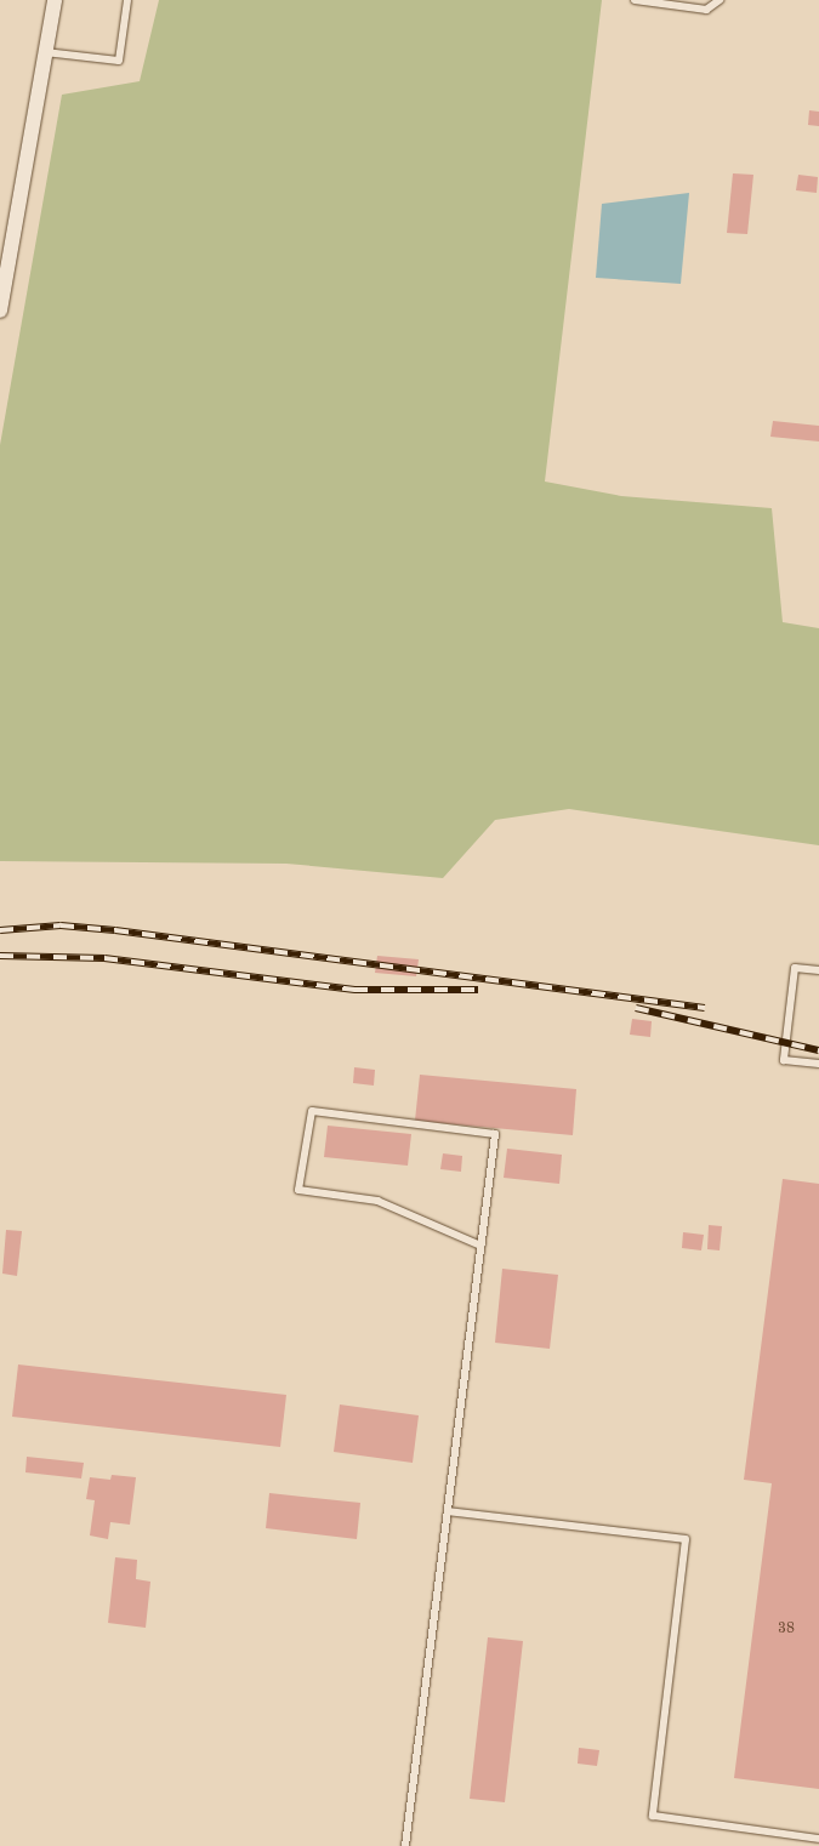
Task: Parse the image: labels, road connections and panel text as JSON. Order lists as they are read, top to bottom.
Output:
{
  "house_numbers": ["38"]
}
